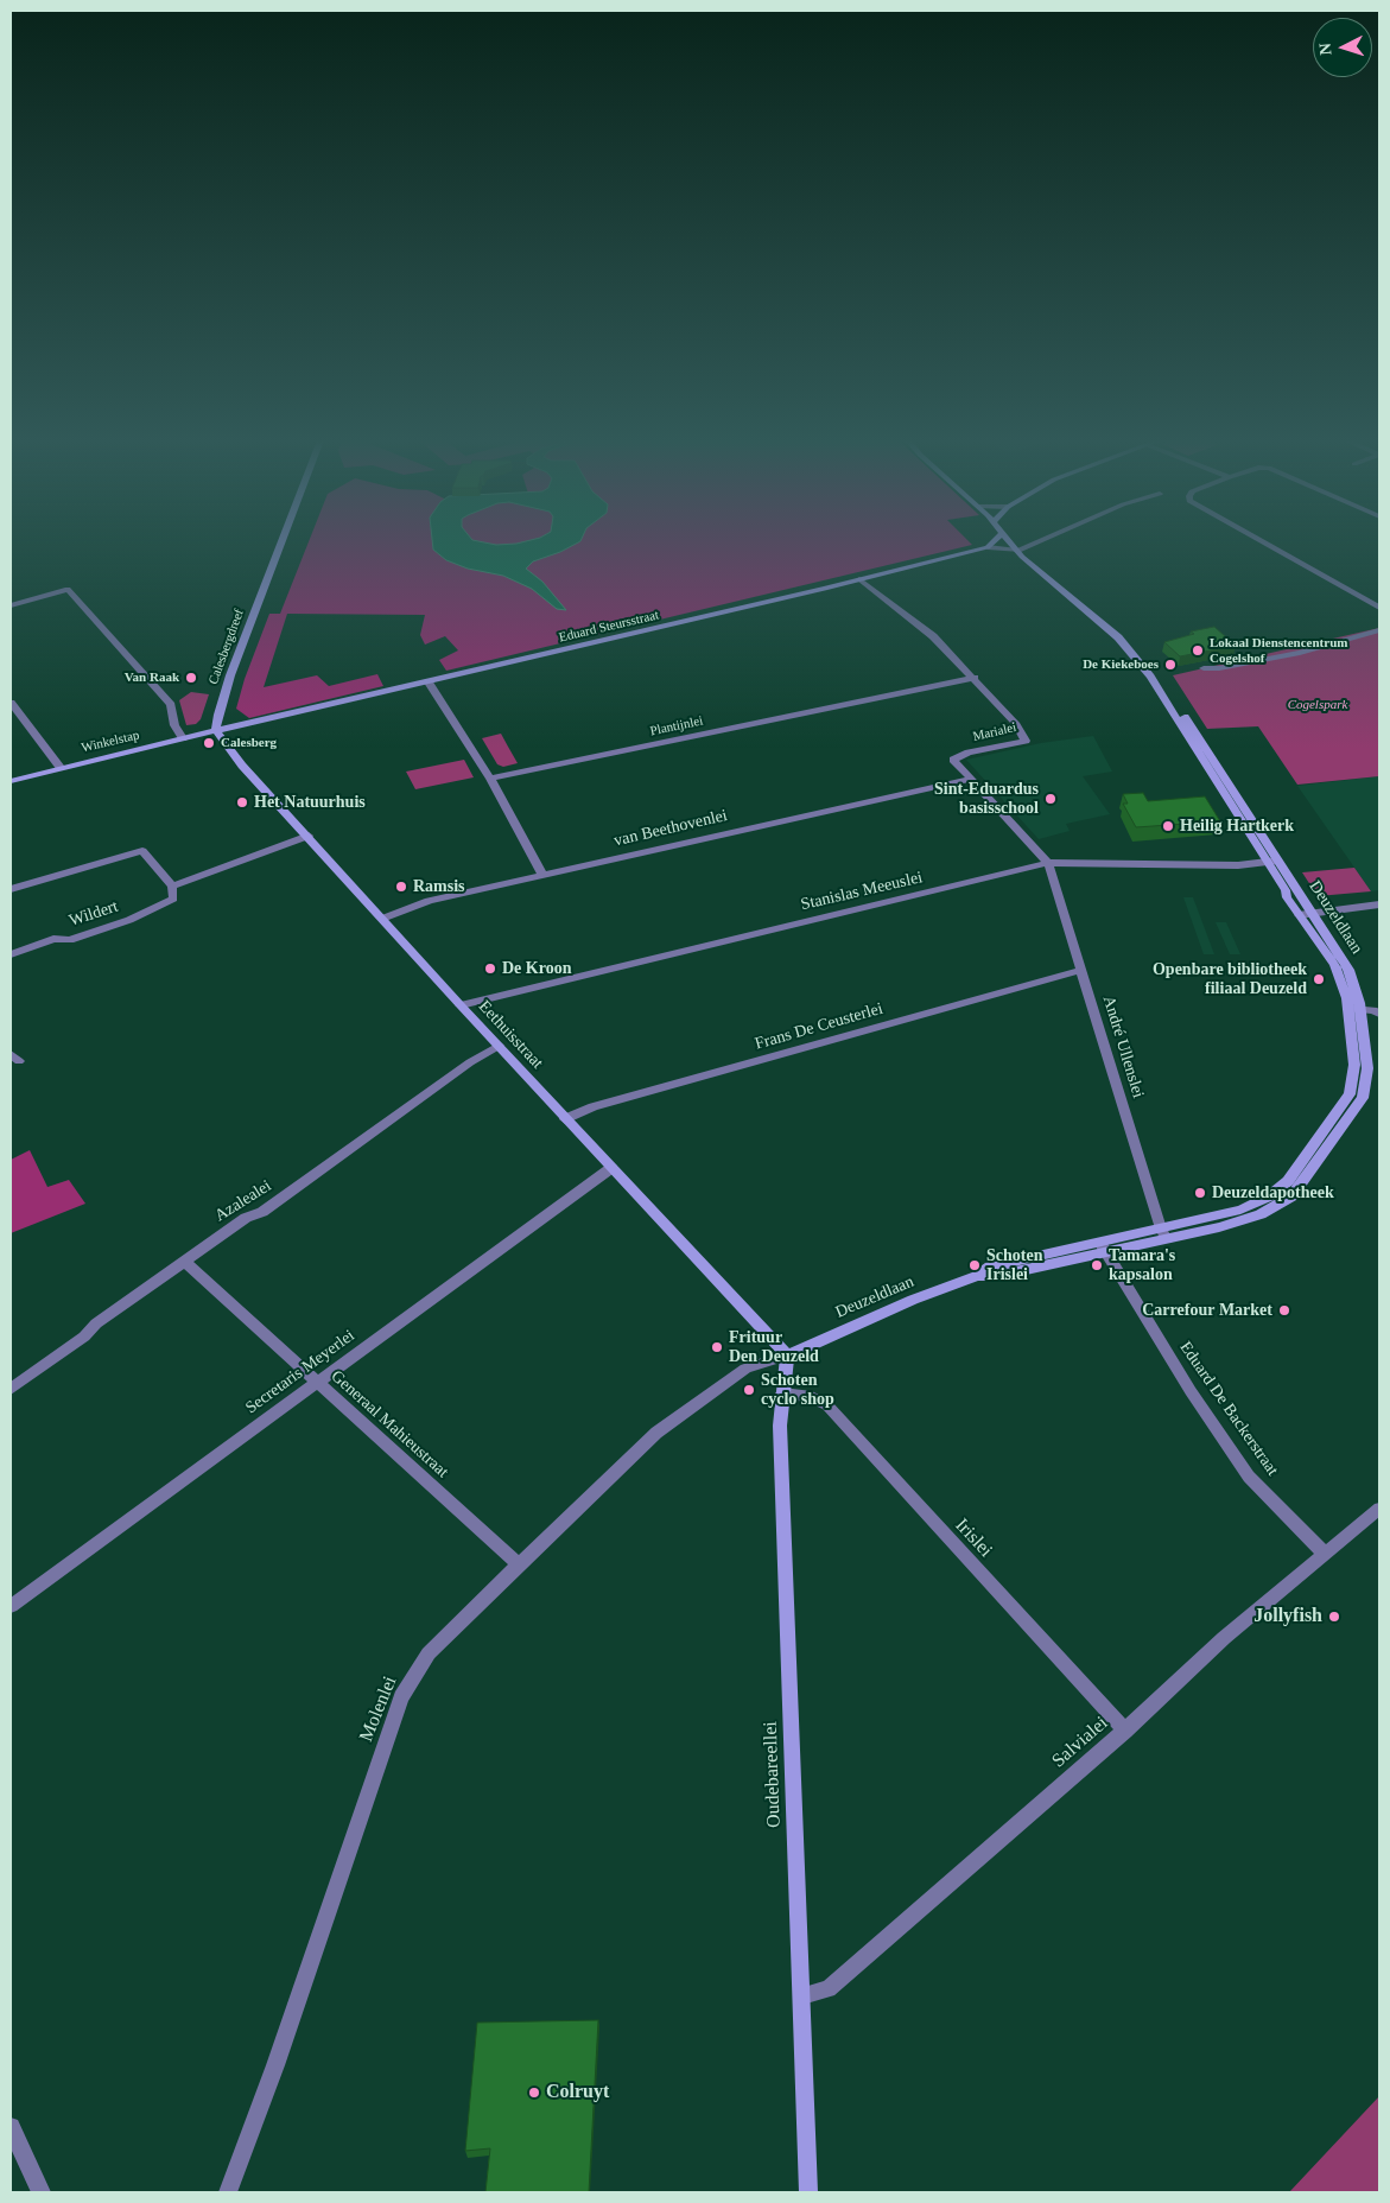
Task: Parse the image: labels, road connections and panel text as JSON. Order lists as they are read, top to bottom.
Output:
{
  "streets": {
    "street": [
      "Eduard Steursstraat",
      "Calesbergdreef",
      "Plantijnlei",
      "Marialei",
      "Winkelstap",
      "van Beethovenlei",
      "Stanislas Meeuslei",
      "Wildert",
      "Deuzeldlaan",
      "Frans De Ceusterlei",
      "Eethuisstraat",
      "André Ullenslei",
      "Azalealei",
      "Secretaris Meyerlei",
      "Eduard De Backerstraat",
      "Generaal Mahieustraat",
      "Irislei",
      "Molenlei",
      "Salvialei",
      "Oudebareellei"
    ]
  },
  "crossings": [
    ["Eduard Steursstraat", "Calesbergdreef"],
    ["Eduard Steursstraat", "Marialei"],
    ["Eduard Steursstraat", "Winkelstap"],
    ["Eduard Steursstraat", "Eethuisstraat"],
    ["Calesbergdreef", "Winkelstap"],
    ["Calesbergdreef", "Eethuisstraat"],
    ["Plantijnlei", "Marialei"],
    ["Marialei", "van Beethovenlei"],
    ["Marialei", "Stanislas Meeuslei"],
    ["Marialei", "André Ullenslei"],
    ["Winkelstap", "Eethuisstraat"],
    ["van Beethovenlei", "Eethuisstraat"],
    ["Stanislas Meeuslei", "Deuzeldlaan"],
    ["Stanislas Meeuslei", "Eethuisstraat"],
    ["Stanislas Meeuslei", "André Ullenslei"],
    ["Deuzeldlaan", "Eethuisstraat"],
    ["Deuzeldlaan", "André Ullenslei"],
    ["Deuzeldlaan", "Eduard De Backerstraat"],
    ["Deuzeldlaan", "Molenlei"],
    ["Deuzeldlaan", "Oudebareellei"],
    ["Frans De Ceusterlei", "Eethuisstraat"],
    ["Frans De Ceusterlei", "André Ullenslei"],
    ["Eethuisstraat", "Azalealei"],
    ["Eethuisstraat", "Secretaris Meyerlei"],
    ["Eethuisstraat", "Molenlei"],
    ["Eethuisstraat", "Oudebareellei"],
    ["Azalealei", "Generaal Mahieustraat"],
    ["Secretaris Meyerlei", "Generaal Mahieustraat"],
    ["Eduard De Backerstraat", "Salvialei"],
    ["Generaal Mahieustraat", "Molenlei"],
    ["Irislei", "Salvialei"],
    ["Irislei", "Oudebareellei"],
    ["Molenlei", "Oudebareellei"],
    ["Salvialei", "Oudebareellei"]
  ],
  "parks": ["Cogelspark"],
  "places": [
    "Lokaal Dienstencentrum Cogelshof",
    "De Kiekeboes",
    "Van Raak",
    "Calesberg",
    "Sint-Eduardus basisschool",
    "Het Natuurhuis",
    "Heilig Hartkerk",
    "Ramsis",
    "De Kroon",
    "Openbare bibliotheek filiaal Deuzeld",
    "Deuzeldapotheek",
    "Schoten Irislei",
    "Tamara's kapsalon",
    "Carrefour Market",
    "Frituur Den Deuzeld",
    "Schoten cyclo shop",
    "Jollyfish",
    "Colruyt"
  ],
  "north": "left"
}
